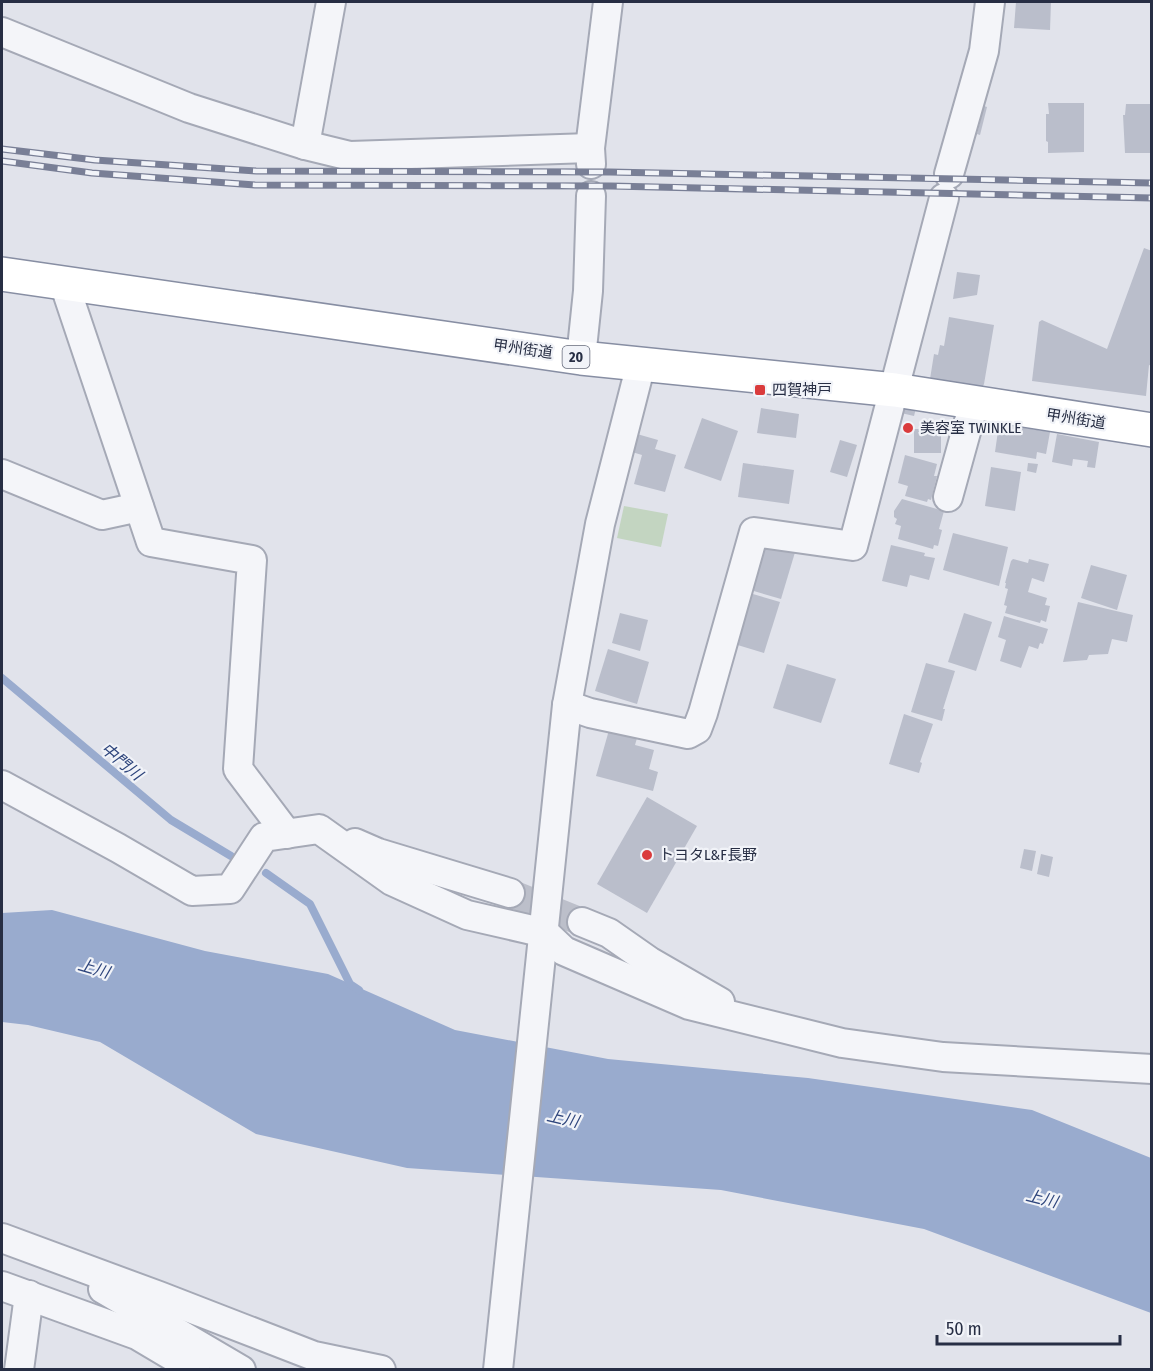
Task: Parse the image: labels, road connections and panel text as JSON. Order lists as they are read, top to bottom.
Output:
{
  "streets": {
    "highway": ["甲州街道", "20"]
  },
  "water": ["中門川", "上川"],
  "places": {
    "transit": ["四賀神戸"],
    "other": ["美容室 TWINKLE", "トヨタL&F長野"]
  },
  "scale_bar": "50 m"
}
